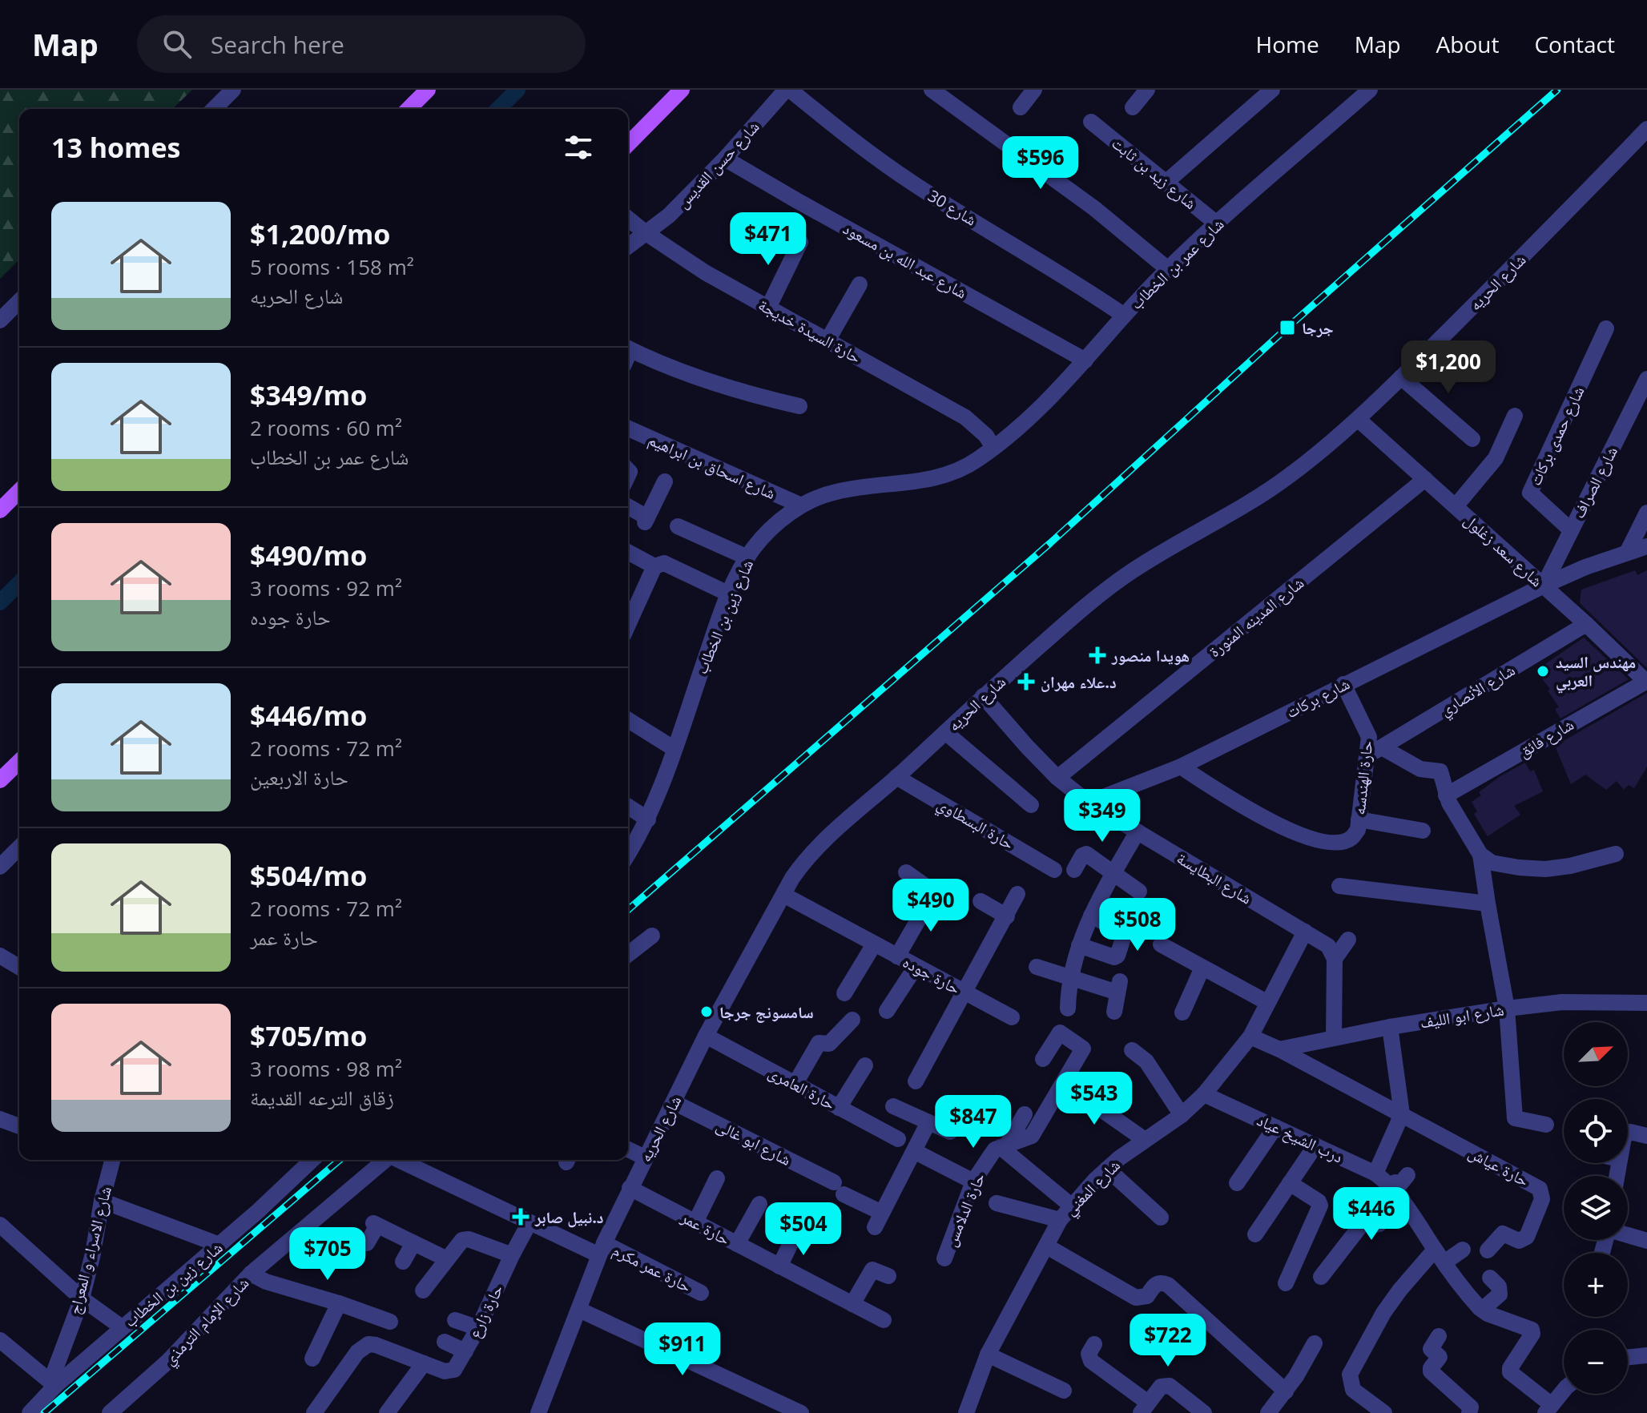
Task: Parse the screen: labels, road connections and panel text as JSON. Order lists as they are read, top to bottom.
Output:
{
  "streets": {
    "street": [
      "شارع حسن القديس",
      "شارع زيد بن ثابت",
      "شارع 30",
      "شارع عبد الله بن مسعود",
      "شارع عمر بن الخطاب",
      "شارع الحريه",
      "حارة السيدة خديجة",
      "شارع حمدى بركات",
      "شارع اسحاق بن ابراهيم",
      "شارع الصراف",
      "شارع سعد زغلول",
      "شارع زين بن الخطاب",
      "شارع المدينه المنورة",
      "شارع الأنصاري",
      "شارع بركات",
      "شارع فائق",
      "حارة الهندسه",
      "حارة البسطاوي",
      "شارع البطايسة",
      "حارة جوده",
      "شارع ابو الليف",
      "حارة العامرى",
      "درب الشيخ عياد",
      "شارع ابو غالى",
      "حارة عياش",
      "شارع المغني",
      "حارة الدلامس",
      "حارة عمر",
      "شارع الاسراء و المعراج",
      "حارة عمر مكرم",
      "حارة زارع",
      "شارع الإمام الترمذي"
    ]
  },
  "crossings": [
    ["شارع حسن القديس", "شارع 30"],
    ["شارع حسن القديس", "شارع عبد الله بن مسعود"],
    ["شارع حسن القديس", "حارة السيدة خديجة"],
    ["شارع زيد بن ثابت", "شارع عمر بن الخطاب"],
    ["شارع 30", "شارع عمر بن الخطاب"],
    ["شارع عبد الله بن مسعود", "شارع عمر بن الخطاب"],
    ["شارع عمر بن الخطاب", "حارة السيدة خديجة"],
    ["شارع عمر بن الخطاب", "شارع زين بن الخطاب"],
    ["شارع الحريه", "شارع سعد زغلول"],
    ["شارع الحريه", "حارة البسطاوي"],
    ["شارع الحريه", "شارع البطايسة"],
    ["شارع الحريه", "حارة جوده"],
    ["شارع الحريه", "حارة العامرى"],
    ["شارع الحريه", "شارع ابو غالى"],
    ["شارع الحريه", "حارة عمر"],
    ["شارع الحريه", "حارة عمر مكرم"],
    ["حارة السيدة خديجة", "شارع زين بن الخطاب"],
    ["شارع حمدى بركات", "شارع الصراف"],
    ["شارع اسحاق بن ابراهيم", "شارع زين بن الخطاب"],
    ["شارع الصراف", "شارع سعد زغلول"],
    ["شارع الصراف", "شارع بركات"],
    ["شارع سعد زغلول", "شارع المدينه المنورة"],
    ["شارع سعد زغلول", "شارع الأنصاري"],
    ["شارع سعد زغلول", "شارع بركات"],
    ["شارع سعد زغلول", "شارع فائق"],
    ["شارع زين بن الخطاب", "شارع الاسراء و المعراج"],
    ["شارع المدينه المنورة", "شارع البطايسة"],
    ["شارع الأنصاري", "حارة الهندسه"],
    ["شارع بركات", "حارة الهندسه"],
    ["شارع بركات", "شارع البطايسة"],
    ["شارع البطايسة", "شارع المغني"],
    ["درب الشيخ عياد", "شارع المغني"],
    ["حارة عمر مكرم", "حارة زارع"]
  ],
  "places": {
    "transit": ["جرجا"],
    "health": ["هويدا منصور", "د.علاء مهران", "د.نبيل صابر"],
    "other": ["مهندس السيد العربي", "سامسونج جرجا"]
  },
  "north": "top right",
  "page": {
    "header": "Map",
    "search": "Search here",
    "nav": [
      "Home",
      "Map",
      "About",
      "Contact"
    ],
    "heading": "13 homes",
    "price": [
      "$596",
      "$471",
      "$1,200",
      "$349",
      "$490",
      "$508",
      "$543",
      "$847",
      "$446",
      "$504",
      "$705",
      "$722",
      "$911"
    ],
    "list": [
      {
        "name": "$1,200/mo",
        "note": "5 rooms · 158 m² · شارع الحريه"
      },
      {
        "name": "$349/mo",
        "note": "2 rooms · 60 m² · شارع عمر بن الخطاب"
      },
      {
        "name": "$490/mo",
        "note": "3 rooms · 92 m² · حارة جوده"
      },
      {
        "name": "$446/mo",
        "note": "2 rooms · 72 m² · حارة الاربعين"
      },
      {
        "name": "$504/mo",
        "note": "2 rooms · 72 m² · حارة عمر"
      },
      {
        "name": "$705/mo",
        "note": "3 rooms · 98 m² · زقاق الترعه القديمة"
      }
    ],
    "map_buttons": ["+", "−"]
  }
}
